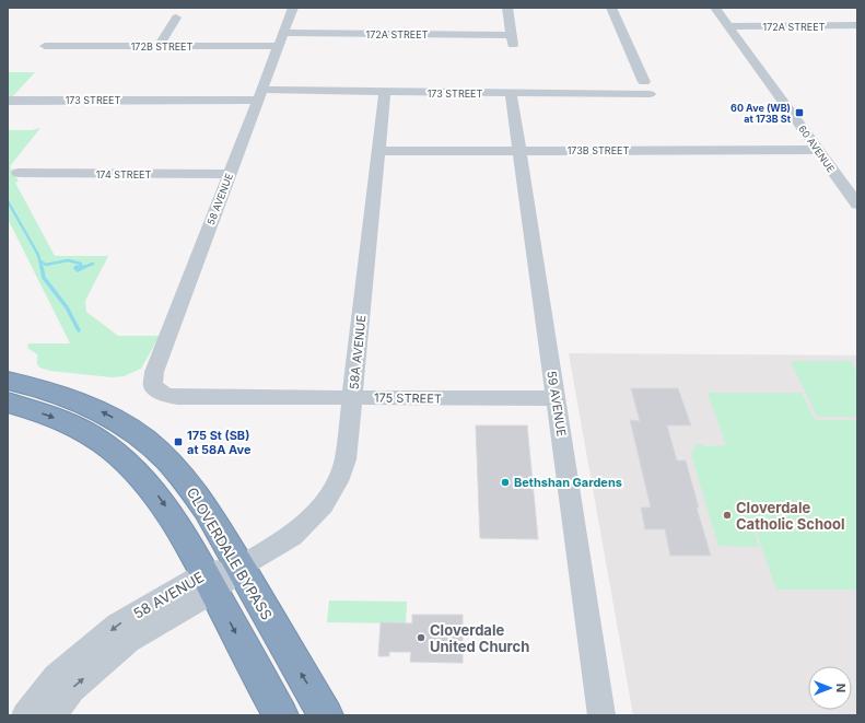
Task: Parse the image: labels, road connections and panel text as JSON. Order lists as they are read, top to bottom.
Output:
{
  "streets": {
    "highway": ["CLOVERDALE BYPASS"],
    "street": [
      "172A STREET",
      "172B STREET",
      "173 STREET",
      "60 AVENUE",
      "173B STREET",
      "174 STREET",
      "58 AVENUE",
      "58A AVENUE",
      "175 STREET",
      "59 AVENUE"
    ]
  },
  "crossings": [
    ["172A STREET", "60 AVENUE"],
    ["172A STREET", "58 AVENUE"],
    ["172B STREET", "58 AVENUE"],
    ["173 STREET", "58 AVENUE"],
    ["173 STREET", "58A AVENUE"],
    ["173 STREET", "59 AVENUE"],
    ["60 AVENUE", "173B STREET"],
    ["173B STREET", "58A AVENUE"],
    ["173B STREET", "59 AVENUE"],
    ["174 STREET", "58 AVENUE"],
    ["58 AVENUE", "58A AVENUE"],
    ["58 AVENUE", "175 STREET"],
    ["58 AVENUE", "CLOVERDALE BYPASS"],
    ["58A AVENUE", "175 STREET"],
    ["58A AVENUE", "CLOVERDALE BYPASS"],
    ["175 STREET", "59 AVENUE"]
  ],
  "places": {
    "transit": ["60 Ave (WB) at 173B St", "175 St (SB) at 58A Ave"],
    "other": ["Bethshan Gardens", "Cloverdale Catholic School", "Cloverdale United Church"]
  },
  "north": "right"
}
